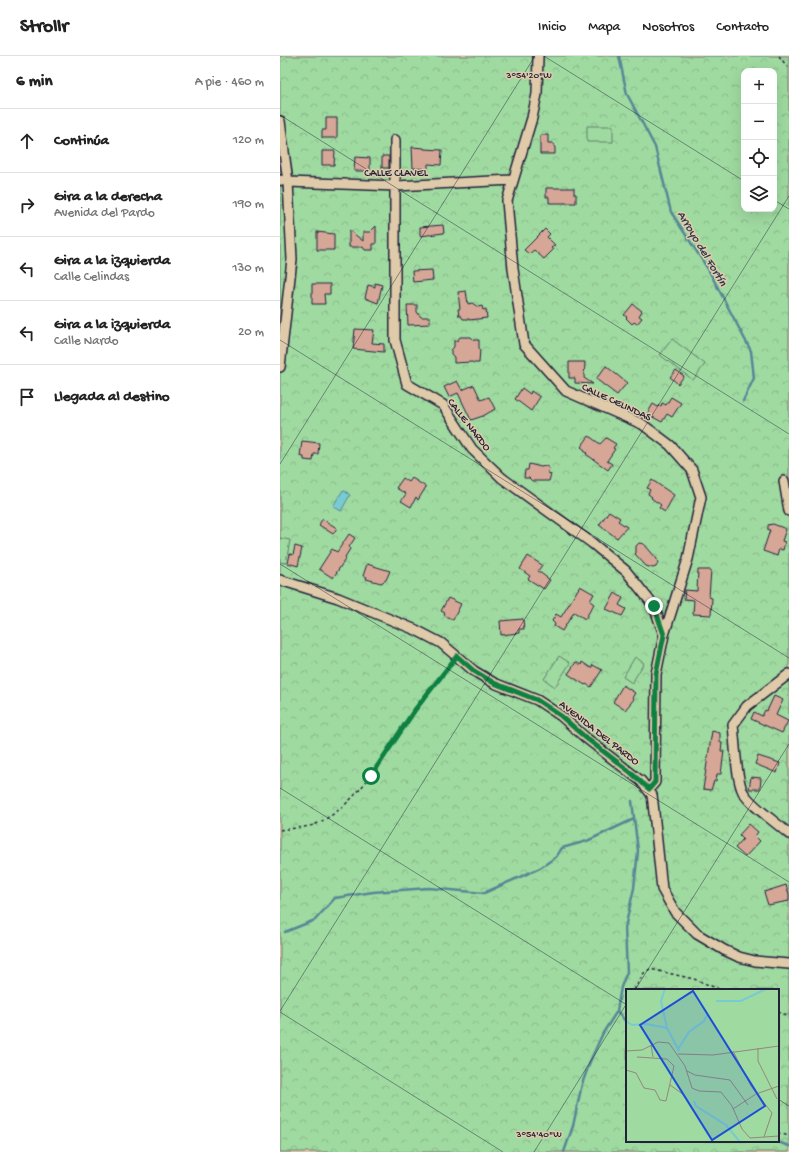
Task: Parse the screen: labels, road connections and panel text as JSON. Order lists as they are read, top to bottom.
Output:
{
  "streets": {
    "street": [
      "CALLE CLAVEL",
      "CALLE CELINDAS",
      "CALLE NARDO",
      "AVENIDA DEL PARDO"
    ]
  },
  "crossings": [
    ["CALLE CLAVEL", "CALLE CELINDAS"],
    ["CALLE CLAVEL", "CALLE NARDO"],
    ["CALLE CELINDAS", "CALLE NARDO"],
    ["CALLE CELINDAS", "AVENIDA DEL PARDO"]
  ],
  "water": ["Arroyo del Fortín"],
  "page": {
    "header": "Strollr",
    "nav": [
      "Inicio",
      "Mapa",
      "Nosotros",
      "Contacto"
    ],
    "heading": ["6 min", "A pie · 460 m"],
    "map_buttons": ["+", "−"],
    "list": [
      ["Continúa", "120 m"],
      ["Gira a la derecha", "Avenida del Pardo", "190 m"],
      ["Gira a la izquierda", "Calle Celindas", "130 m"],
      ["Gira a la izquierda", "Calle Nardo", "20 m"],
      "Llegada al destino"
    ]
  },
  "coordinates": ["3°54'20\"W", "3°54'40\"W"]
}
